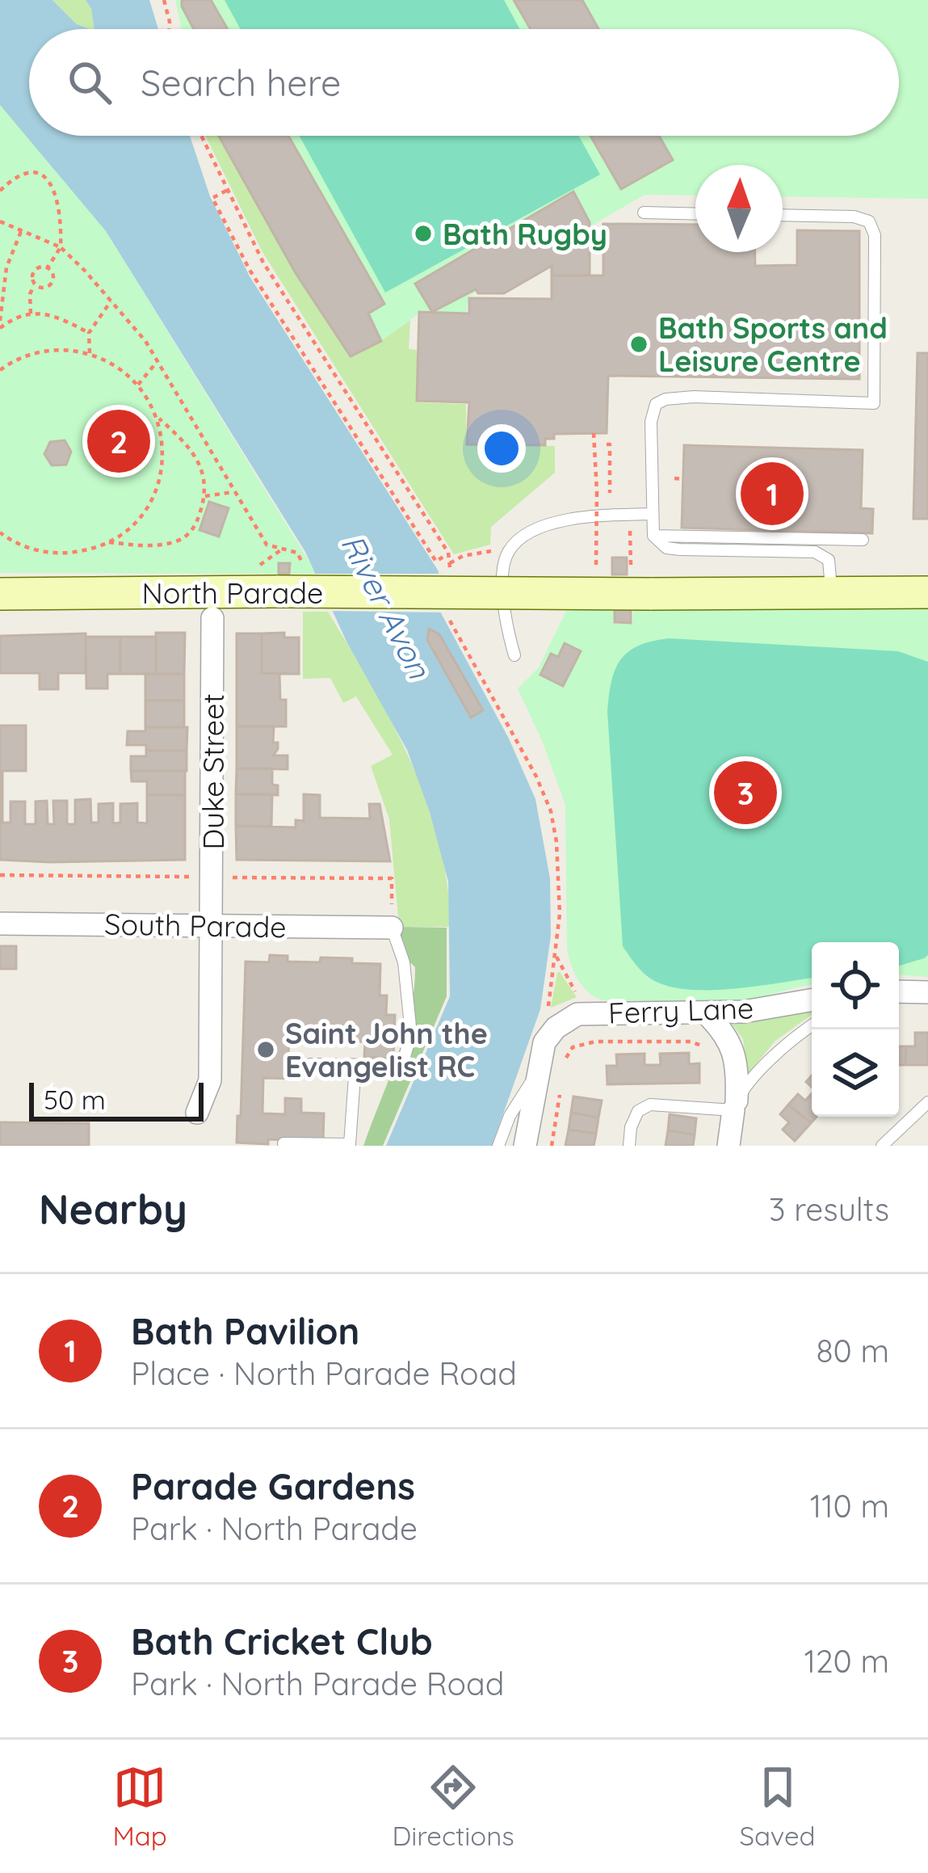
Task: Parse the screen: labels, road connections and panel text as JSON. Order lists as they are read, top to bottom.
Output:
{
  "streets": {
    "street": [
      "North Parade",
      "Duke Street",
      "South Parade",
      "Ferry Lane"
    ]
  },
  "crossings": [
    ["Duke Street", "South Parade"]
  ],
  "water": ["River Avon"],
  "places": ["Bath Rugby", "Bath Sports and Leisure Centre", "Saint John the Evangelist RC"],
  "scale_bar": "50 m",
  "north": "top",
  "page": {
    "search": "Search here",
    "pins": ["2", "1", "3"],
    "scale": "50 m",
    "heading": ["Nearby", "3 results"],
    "list": [
      {
        "mark": "1",
        "name": "Bath Pavilion",
        "note": "Place · North Parade Road",
        "value": "80 m"
      },
      {
        "mark": "2",
        "name": "Parade Gardens",
        "note": "Park · North Parade",
        "value": "110 m"
      },
      {
        "mark": "3",
        "name": "Bath Cricket Club",
        "note": "Park · North Parade Road",
        "value": "120 m"
      }
    ],
    "nav": ["Map", "Directions", "Saved"]
  }
}
